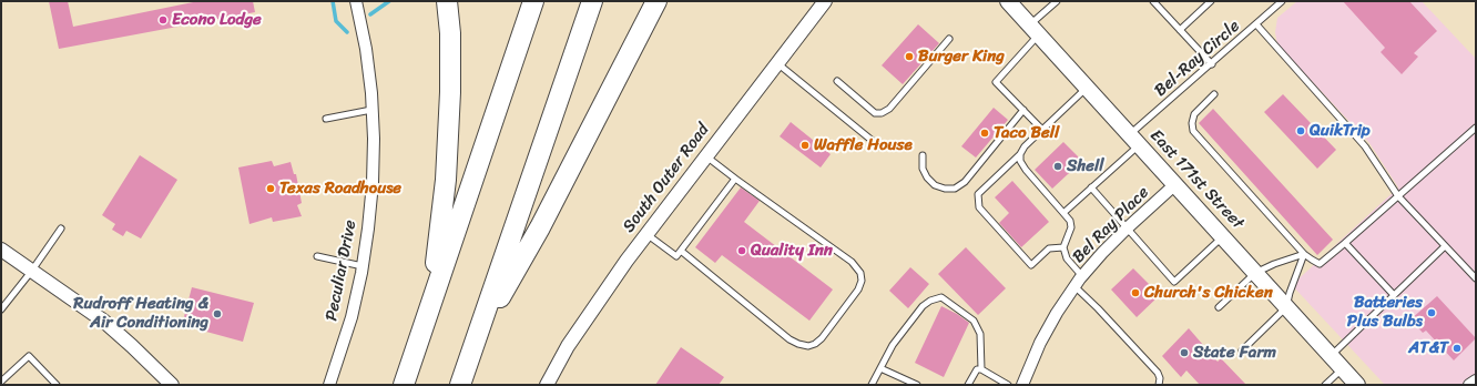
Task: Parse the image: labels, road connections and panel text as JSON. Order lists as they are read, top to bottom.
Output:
{
  "streets": {
    "main road": ["East 171st Street"],
    "street": ["South Outer Road", "Bel Ray Place", "Peculiar Drive"],
    "lane": ["Bel-Ray Circle"]
  },
  "crossings": [
    ["Bel-Ray Circle", "East 171st Street"],
    ["East 171st Street", "Bel Ray Place"]
  ],
  "places": [
    "Econo Lodge",
    "Burger King",
    "QuikTrip",
    "Taco Bell",
    "Waffle House",
    "Shell",
    "Texas Roadhouse",
    "Quality Inn",
    "Church's Chicken",
    "Batteries Plus Bulbs",
    "Rudroff Heating & Air Conditioning",
    "AT&T",
    "State Farm"
  ]
}
